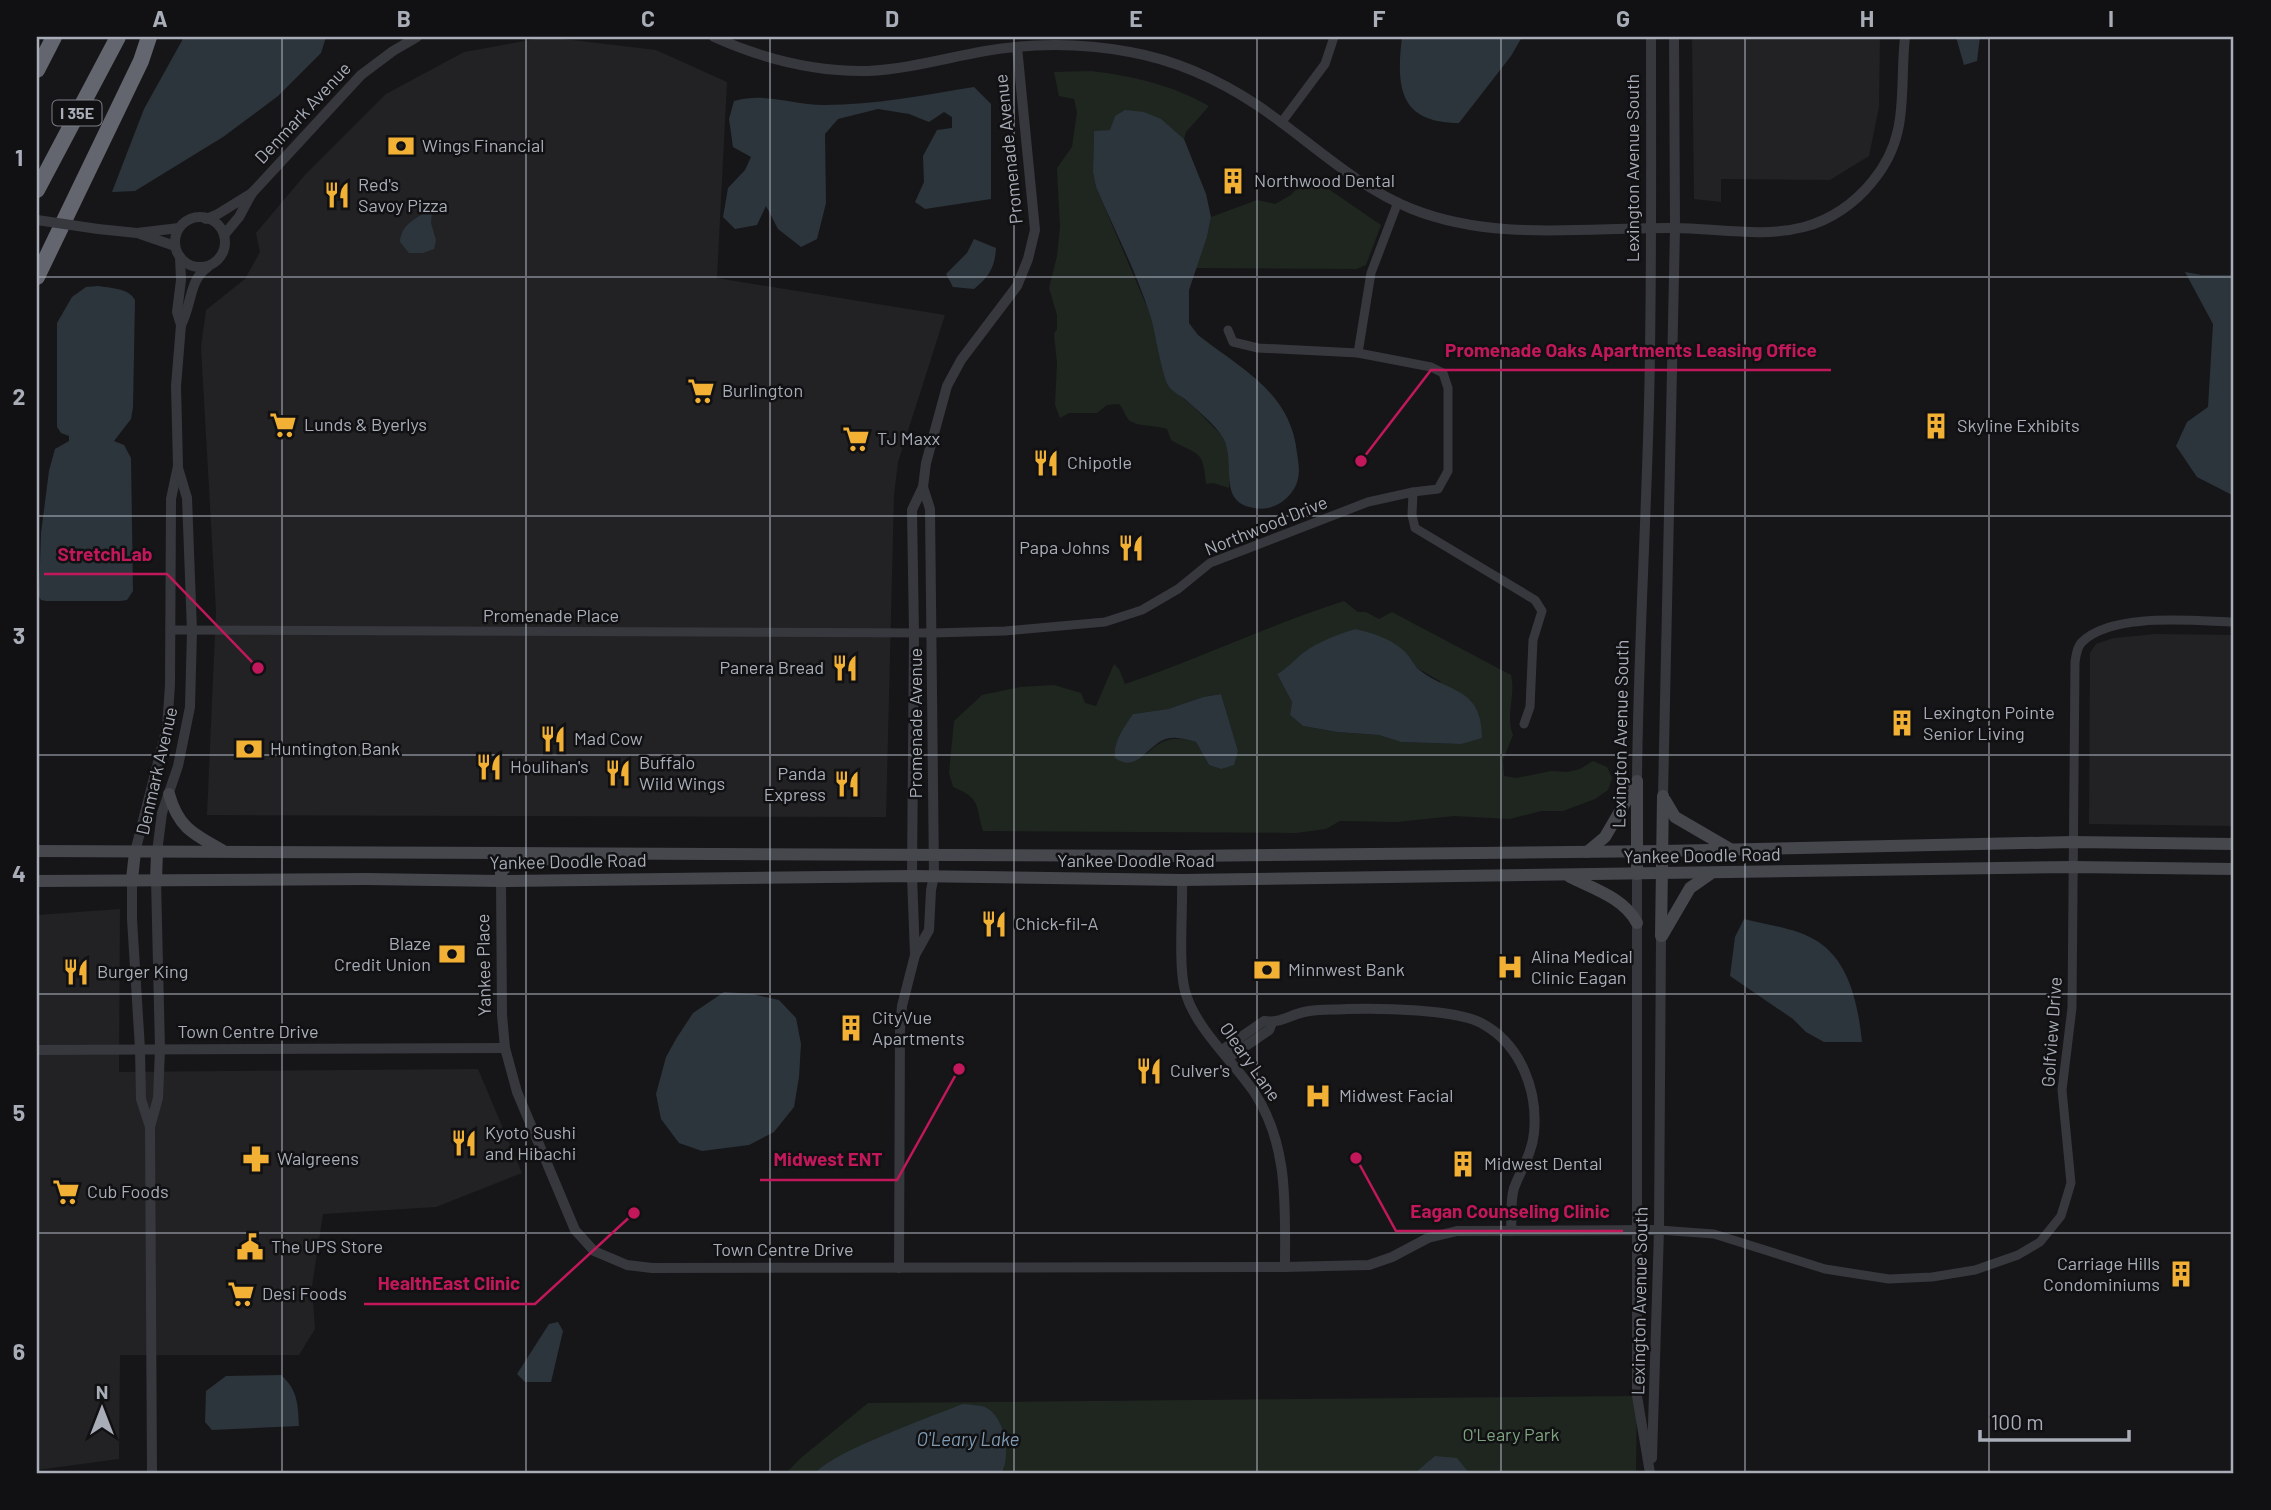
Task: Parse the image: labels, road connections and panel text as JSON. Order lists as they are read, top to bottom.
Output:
{
  "streets": {
    "highway": ["I 35E"],
    "main road": ["Denmark Avenue", "Lexington Avenue South", "Yankee Doodle Road"],
    "street": [
      "Promenade Avenue",
      "Northwood Drive",
      "Promenade Place",
      "Yankee Place",
      "Town Centre Drive",
      "Golfview Drive",
      "Oleary Lane"
    ]
  },
  "crossings": [
    ["Denmark Avenue", "Promenade Place"],
    ["Denmark Avenue", "Yankee Doodle Road"],
    ["Denmark Avenue", "Town Centre Drive"],
    ["Promenade Avenue", "Northwood Drive"],
    ["Promenade Avenue", "Promenade Place"],
    ["Promenade Avenue", "Yankee Doodle Road"],
    ["Promenade Avenue", "Town Centre Drive"],
    ["Lexington Avenue South", "Yankee Doodle Road"],
    ["Lexington Avenue South", "Town Centre Drive"],
    ["Lexington Avenue South", "Golfview Drive"],
    ["Northwood Drive", "Promenade Place"],
    ["Yankee Doodle Road", "Yankee Place"],
    ["Yankee Doodle Road", "Golfview Drive"],
    ["Yankee Doodle Road", "Oleary Lane"],
    ["Yankee Place", "Town Centre Drive"],
    ["Town Centre Drive", "Golfview Drive"],
    ["Town Centre Drive", "Oleary Lane"]
  ],
  "water": ["O'Leary Lake"],
  "parks": ["O'Leary Park"],
  "places": {
    "bank": [
      "Wings Financial",
      "Huntington Bank",
      "Blaze Credit Union",
      "Minnwest Bank"
    ],
    "building": [
      "Northwood Dental",
      "Skyline Exhibits",
      "Lexington Pointe Senior Living",
      "CityVue Apartments",
      "Midwest Dental",
      "Carriage Hills Condominiums"
    ],
    "restaurant": [
      "Red's Savoy Pizza",
      "Chipotle",
      "Papa Johns",
      "Panera Bread",
      "Mad Cow",
      "Houlihan's",
      "Buffalo Wild Wings",
      "Panda Express",
      "Chick-fil-A",
      "Burger King",
      "Culver's",
      "Kyoto Sushi and Hibachi"
    ],
    "supermarket": [
      "Burlington",
      "Lunds & Byerlys",
      "TJ Maxx",
      "Cub Foods",
      "Desi Foods"
    ],
    "other": [
      "Promenade Oaks Apartments Leasing Office",
      "StretchLab",
      "Midwest ENT",
      "Eagan Counseling Clinic",
      "HealthEast Clinic"
    ],
    "hospital": ["Alina Medical Clinic Eagan", "Midwest Facial"],
    "pharmacy": ["Walgreens"],
    "public building": ["The UPS Store"]
  },
  "scale_bar": "100 m",
  "north": "top",
  "grid": {
    "columns": [
      "A",
      "B",
      "C",
      "D",
      "E",
      "F",
      "G",
      "H",
      "I"
    ],
    "rows": [
      "1",
      "2",
      "3",
      "4",
      "5",
      "6"
    ]
  }
}
